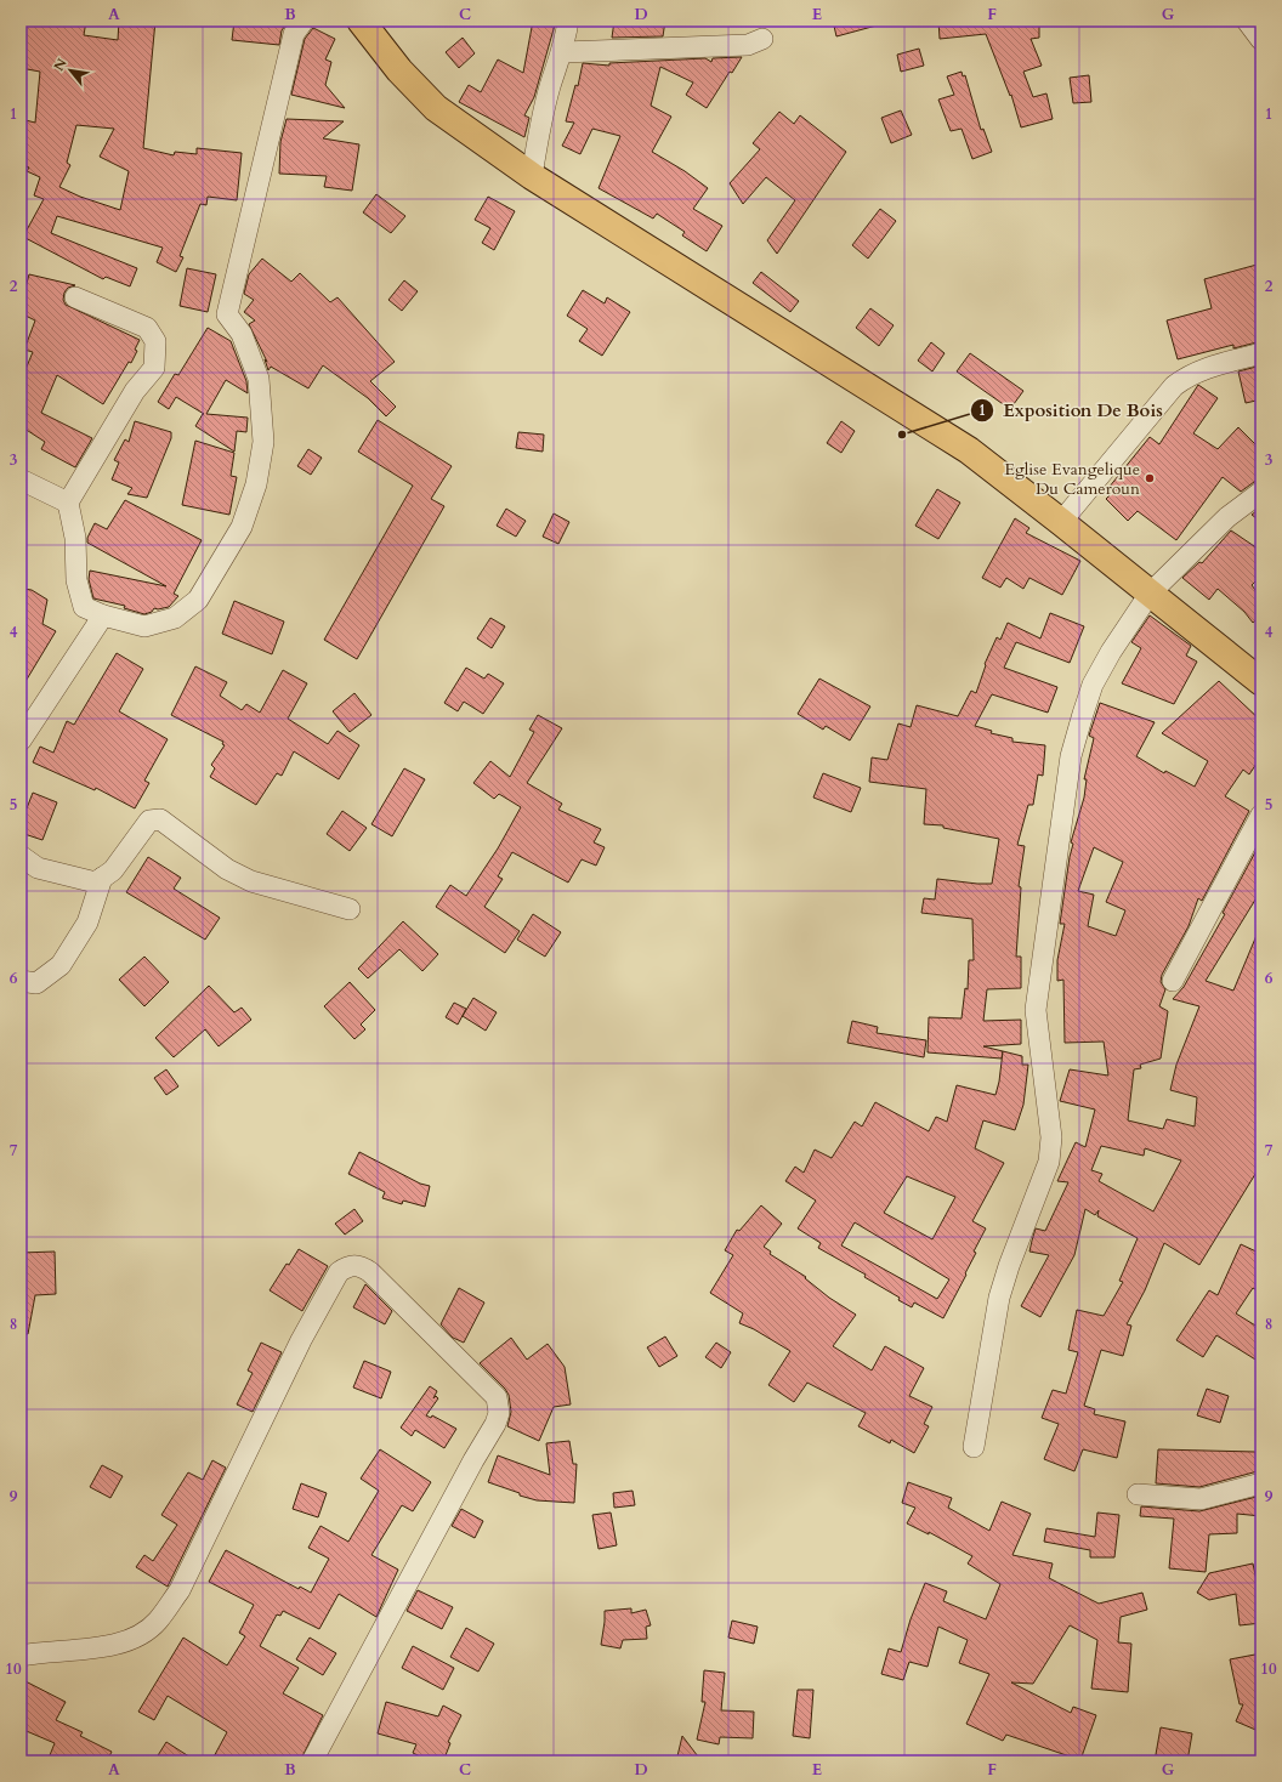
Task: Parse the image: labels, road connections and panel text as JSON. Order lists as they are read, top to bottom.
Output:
{
  "places": ["Exposition De Bois", "Eglise Evangelique Du Cameroun"],
  "north": "top left",
  "grid": {
    "columns": [
      "A",
      "B",
      "C",
      "D",
      "E",
      "F",
      "G"
    ],
    "rows": [
      "1",
      "2",
      "3",
      "4",
      "5",
      "6",
      "7",
      "8",
      "9",
      "10"
    ]
  }
}
